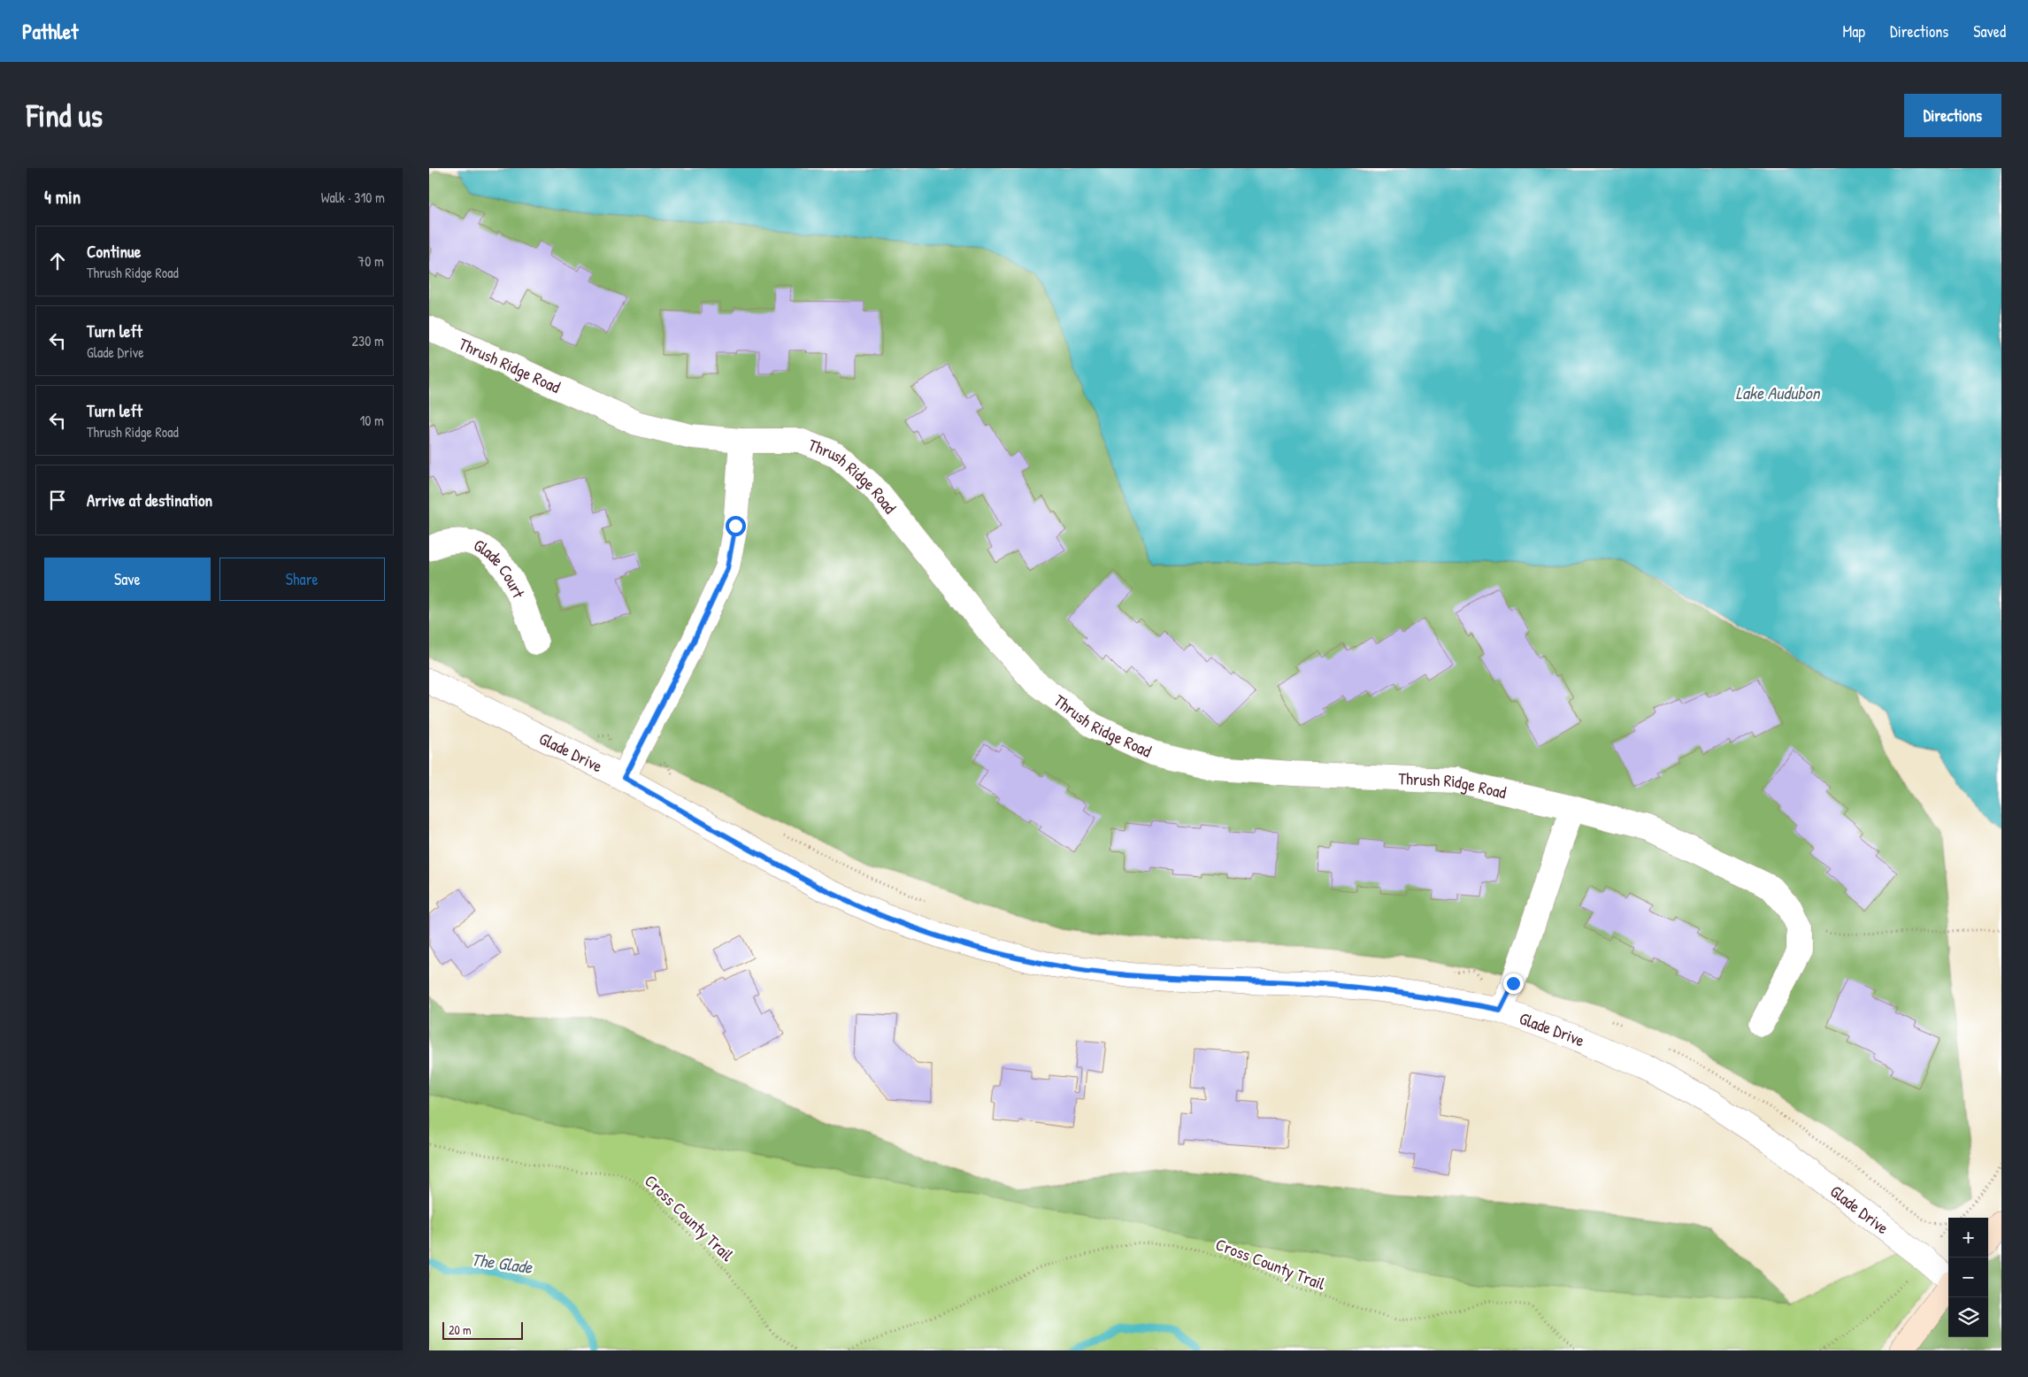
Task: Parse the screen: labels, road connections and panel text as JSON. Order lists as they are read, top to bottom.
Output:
{
  "streets": {
    "street": ["Thrush Ridge Road", "Glade Court", "Glade Drive"],
    "path": ["Cross County Trail"]
  },
  "water": ["Lake Audubon", "The Glade"],
  "scale_bar": "20 m",
  "page": {
    "header": "Pathlet",
    "nav": ["Map", "Directions", "Saved"],
    "buttons": [
      "Directions",
      ["Save", "Share"]
    ],
    "title": "Find us",
    "heading": ["4 min", "Walk · 310 m"],
    "list": [
      ["Continue", "Thrush Ridge Road", "70 m"],
      ["Turn left", "Glade Drive", "230 m"],
      ["Turn left", "Thrush Ridge Road", "10 m"],
      "Arrive at destination"
    ],
    "map_buttons": ["+", "−"],
    "scale": "20 m"
  }
}
